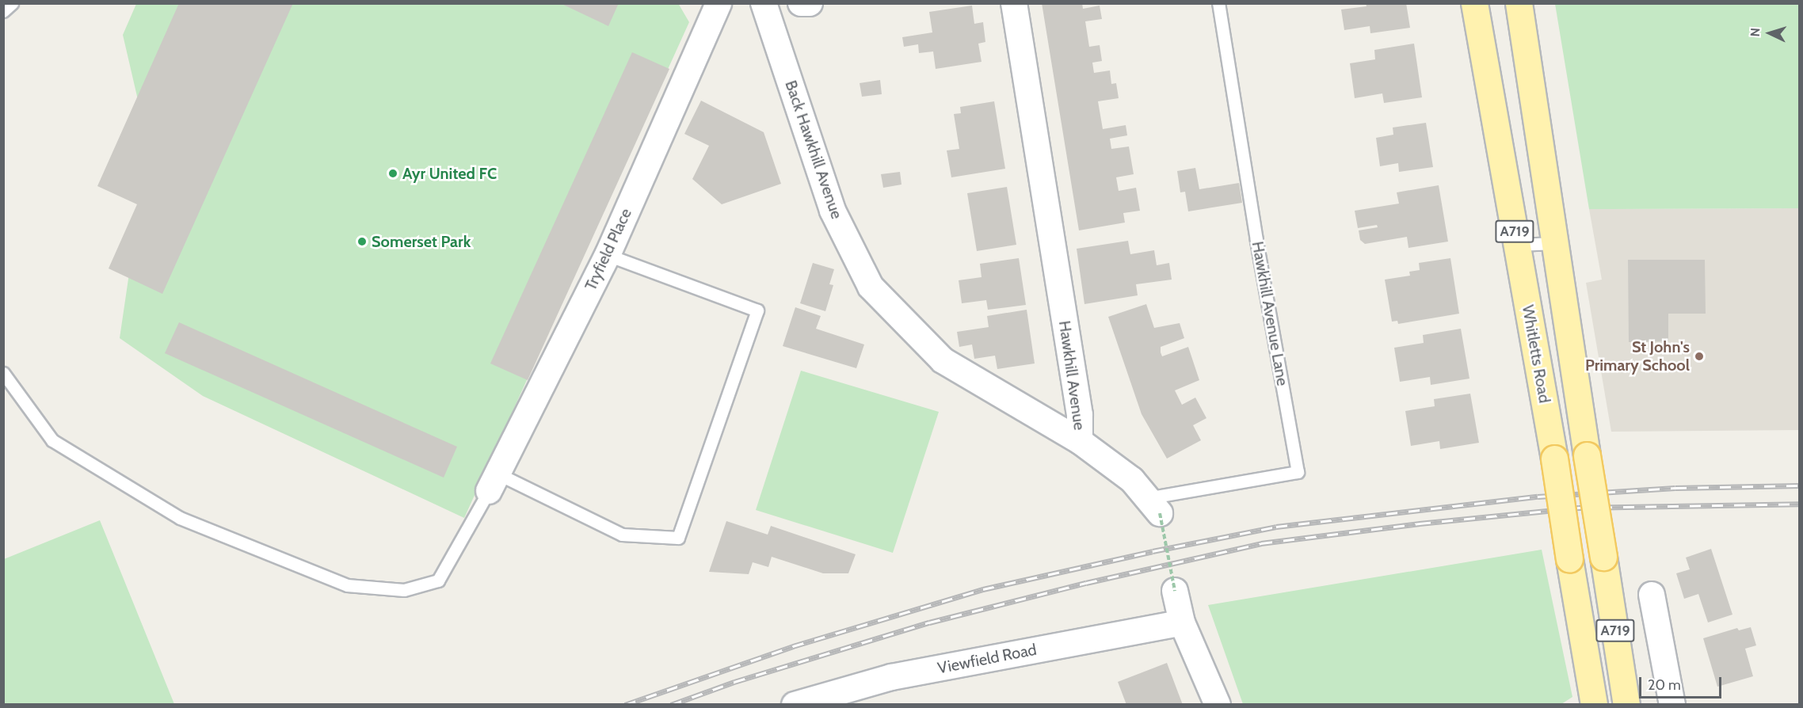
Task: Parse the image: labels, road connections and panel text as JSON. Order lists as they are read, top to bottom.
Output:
{
  "streets": {
    "main road": ["A719", "Whitletts Road"],
    "street": [
      "Back Hawkhill Avenue",
      "Tryfield Place",
      "Hawkhill Avenue",
      "Viewfield Road"
    ],
    "lane": ["Hawkhill Avenue Lane"]
  },
  "crossings": [
    ["Back Hawkhill Avenue", "Hawkhill Avenue"],
    ["Hawkhill Avenue Lane", "Hawkhill Avenue"]
  ],
  "places": ["Ayr United FC", "Somerset Park", "St John's Primary School"],
  "scale_bar": "20 m",
  "north": "left"
}
